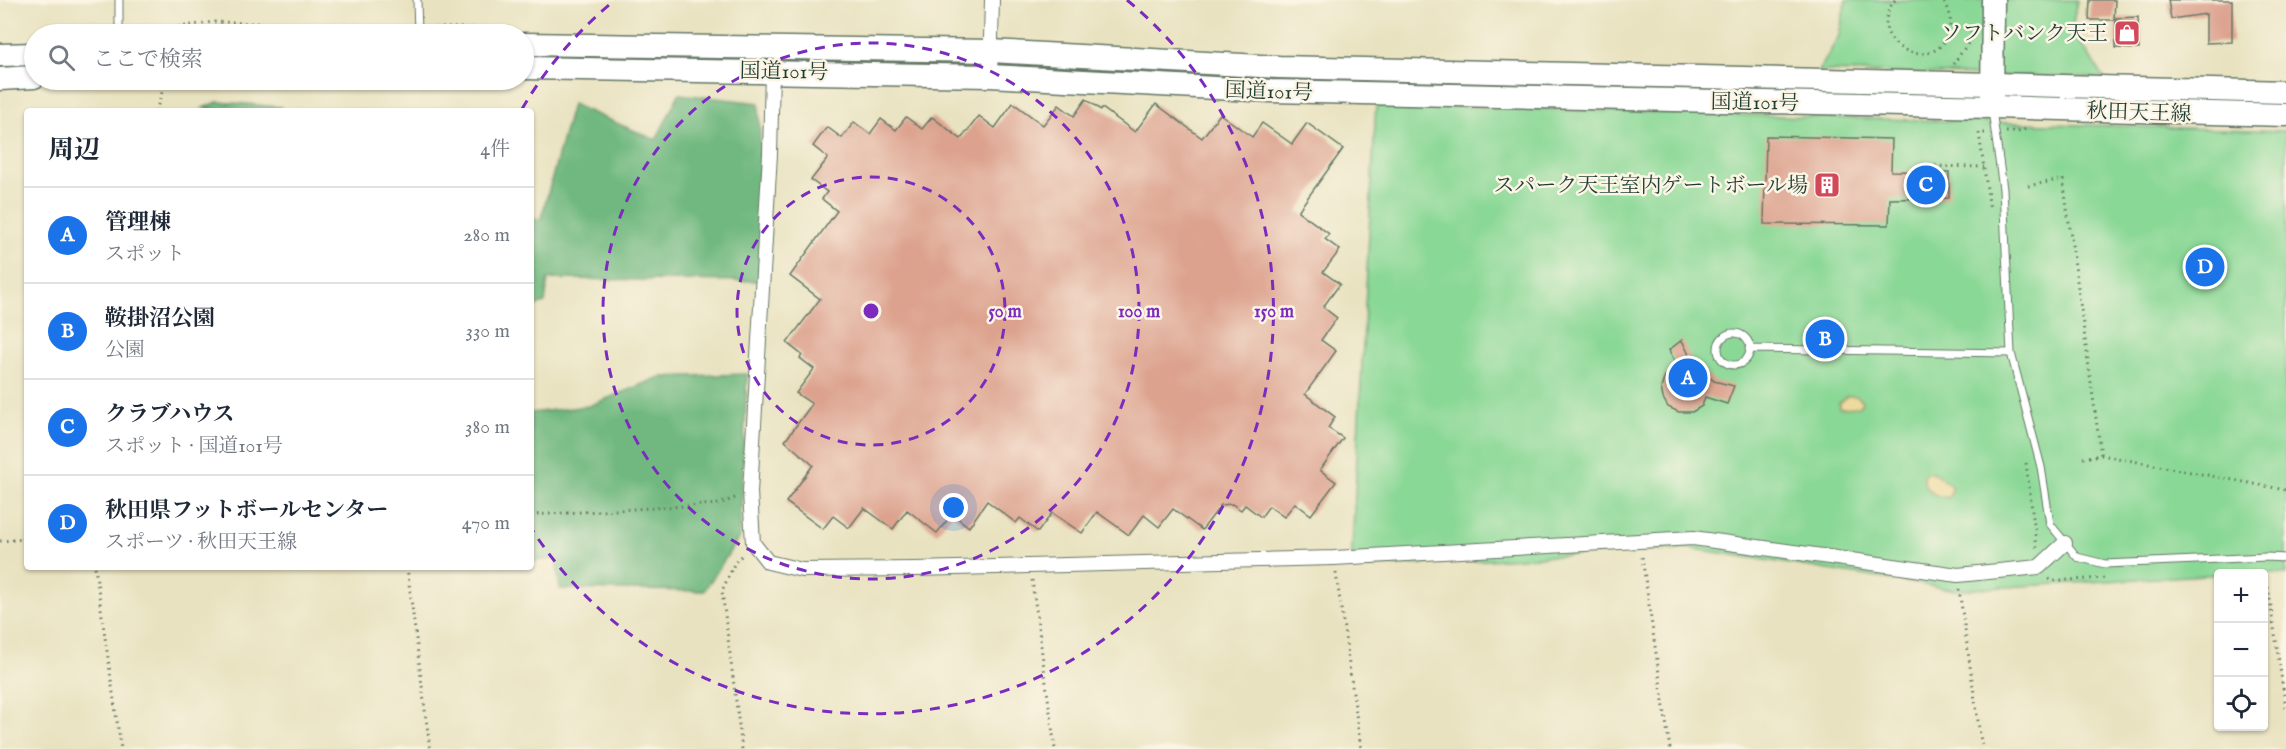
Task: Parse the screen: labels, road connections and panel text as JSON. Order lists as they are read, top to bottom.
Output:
{
  "streets": {
    "main road": ["国道101号", "秋田天王線"]
  },
  "crossings": [
    ["国道101号", "秋田天王線"]
  ],
  "places": {
    "shop": ["ソフトバンク天王"],
    "building": ["スパーク天王室内ゲートボール場"]
  },
  "page": {
    "search": "ここで検索",
    "heading": ["周辺", "4件"],
    "pins": [
      "C",
      "D",
      "B",
      "A"
    ],
    "list": [
      {
        "mark": "A",
        "name": "管理棟",
        "note": "スポット",
        "value": "280 m"
      },
      {
        "mark": "B",
        "name": "鞍掛沼公園",
        "note": "公園",
        "value": "330 m"
      },
      {
        "mark": "C",
        "name": "クラブハウス",
        "note": "スポット · 国道101号",
        "value": "380 m"
      },
      {
        "mark": "D",
        "name": "秋田県フットボールセンター",
        "note": "スポーツ · 秋田天王線",
        "value": "470 m"
      }
    ],
    "map_buttons": ["+", "−"]
  },
  "rings": ["50 m", "100 m", "150 m"]
}
